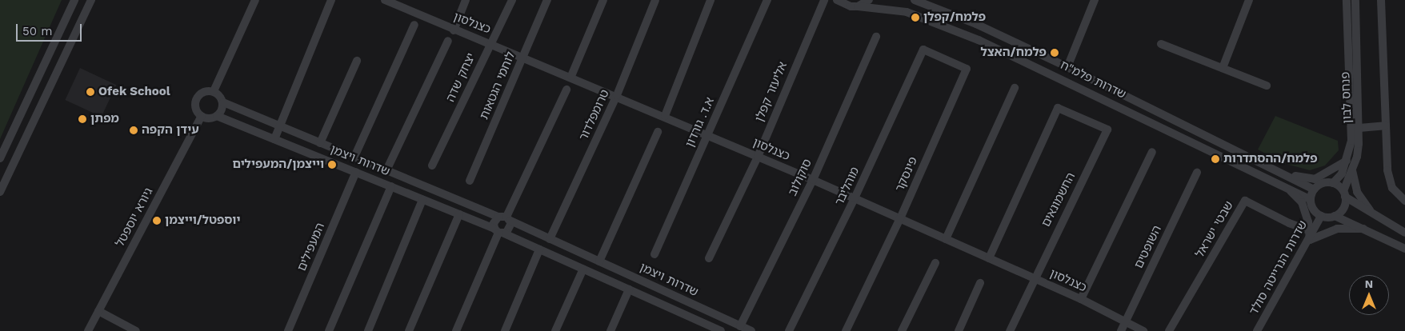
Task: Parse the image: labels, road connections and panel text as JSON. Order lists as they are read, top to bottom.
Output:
{
  "streets": {
    "street": [
      "כצנלסון",
      "יצחק שדה",
      "שדרות פלמ\"ח",
      "לוחמי הגטאות",
      "אליעזר קפלן",
      "פנחס לבון",
      "טרומפלדור",
      "א.ד. גורדון",
      "שדרות ויצמן",
      "פינסקר",
      "סוקולוב",
      "מוהליבר",
      "החשמונאים",
      "גיורא יוספטל",
      "שבטי ישראל",
      "המעפילים",
      "השופטים",
      "שדרות הנרייטה סולד"
    ]
  },
  "crossings": [
    ["כצנלסון", "יצחק שדה"],
    ["כצנלסון", "לוחמי הגטאות"],
    ["כצנלסון", "אליעזר קפלן"],
    ["כצנלסון", "טרומפלדור"],
    ["כצנלסון", "א.ד. גורדון"],
    ["כצנלסון", "פינסקר"],
    ["כצנלסון", "סוקולוב"],
    ["כצנלסון", "מוהליבר"],
    ["כצנלסון", "החשמונאים"],
    ["כצנלסון", "השופטים"],
    ["שדרות פלמ\"ח", "פנחס לבון"],
    ["שדרות פלמ\"ח", "שדרות הנרייטה סולד"],
    ["פנחס לבון", "שדרות הנרייטה סולד"],
    ["טרומפלדור", "שדרות ויצמן"],
    ["שדרות ויצמן", "סוקולוב"],
    ["שדרות ויצמן", "גיורא יוספטל"],
    ["שדרות ויצמן", "המעפילים"],
    ["פינסקר", "מוהליבר"]
  ],
  "places": [
    "פלמח/קפלן",
    "פלמח/האצל",
    "Ofek School",
    "מפתן",
    "עידן הקפה",
    "פלמח/ההסתדרות",
    "וייצמן/המעפילים",
    "יוספטל/וייצמן"
  ],
  "scale_bar": "50 m",
  "north": "top"
}
